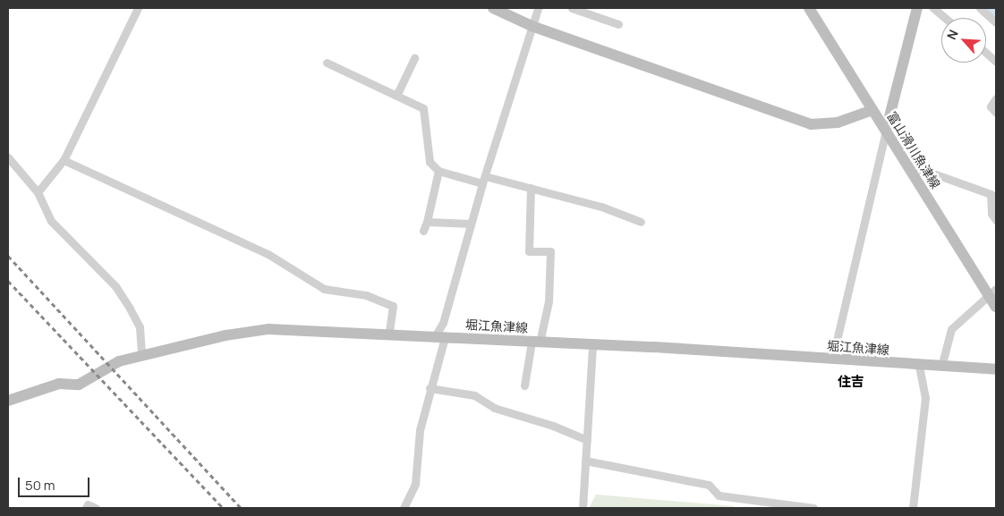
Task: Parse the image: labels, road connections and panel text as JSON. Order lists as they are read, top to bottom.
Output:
{
  "streets": {
    "main road": ["富山滑川魚津線", "堀江魚津線"]
  },
  "districts": ["住吉"],
  "scale_bar": "50 m",
  "north": "top left"
}
